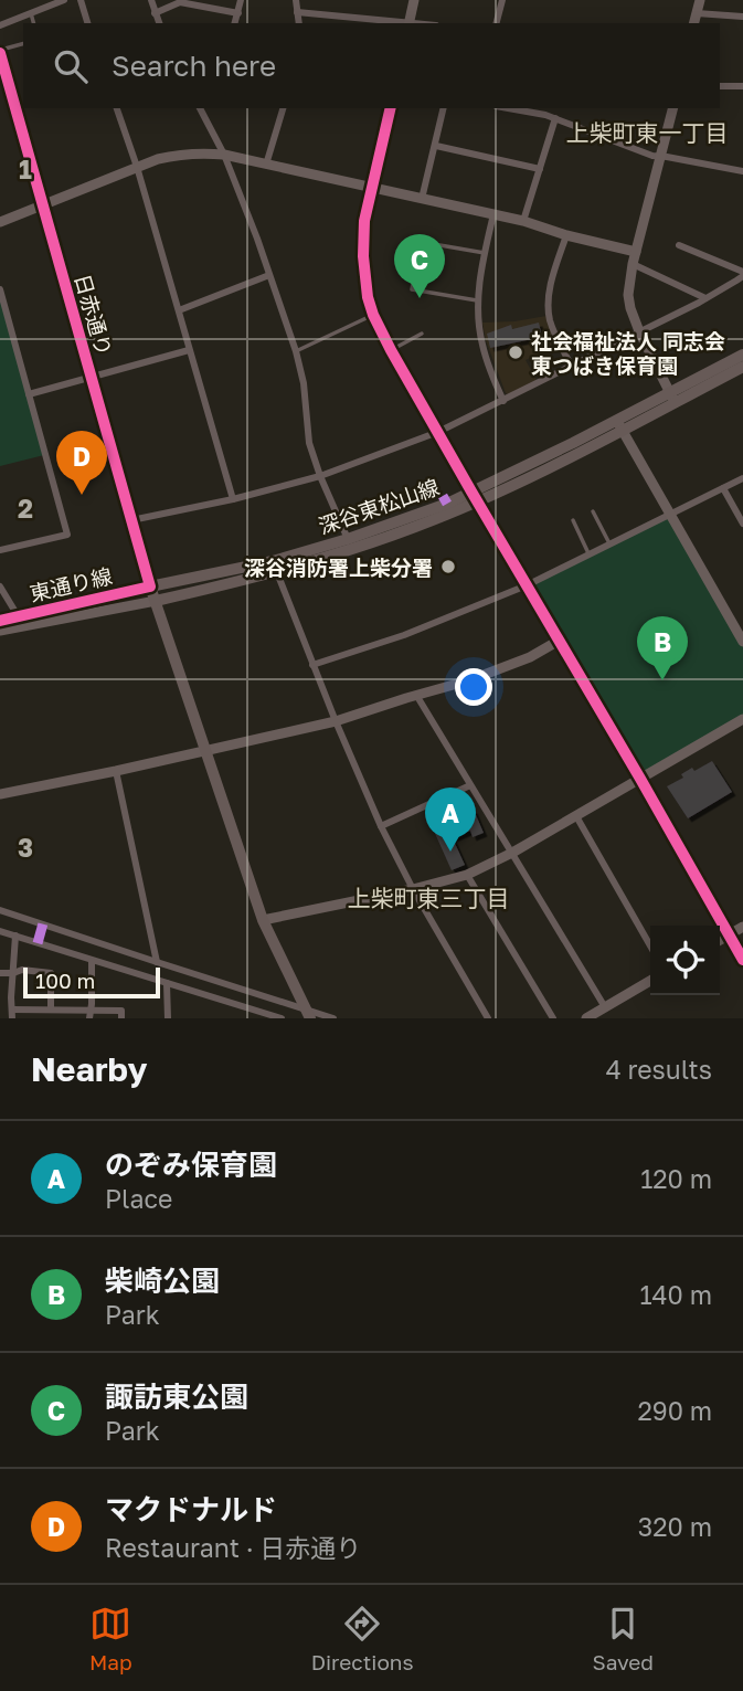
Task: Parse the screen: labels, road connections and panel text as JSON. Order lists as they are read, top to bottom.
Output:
{
  "streets": {
    "main road": ["深谷東松山線"],
    "street": ["日赤通り", "東通り線"]
  },
  "crossings": [
    ["日赤通り", "深谷東松山線"],
    ["日赤通り", "東通り線"],
    ["深谷東松山線", "東通り線"]
  ],
  "districts": ["上柴町東一丁目", "上柴町東三丁目"],
  "places": ["社会福祉法人 同志会 東つばき保育園", "深谷消防署上柴分署"],
  "scale_bar": "100 m",
  "page": {
    "search": "Search here",
    "pins": [
      "C",
      "D",
      "B",
      "A"
    ],
    "scale": "100 m",
    "heading": ["Nearby", "4 results"],
    "list": [
      {
        "mark": "A",
        "name": "のぞみ保育園",
        "note": "Place",
        "value": "120 m"
      },
      {
        "mark": "B",
        "name": "柴崎公園",
        "note": "Park",
        "value": "140 m"
      },
      {
        "mark": "C",
        "name": "諏訪東公園",
        "note": "Park",
        "value": "290 m"
      },
      {
        "mark": "D",
        "name": "マクドナルド",
        "note": "Restaurant · 日赤通り",
        "value": "320 m"
      }
    ],
    "nav": ["Map", "Directions", "Saved"]
  },
  "grid": {
    "rows": ["1", "2", "3"]
  }
}
